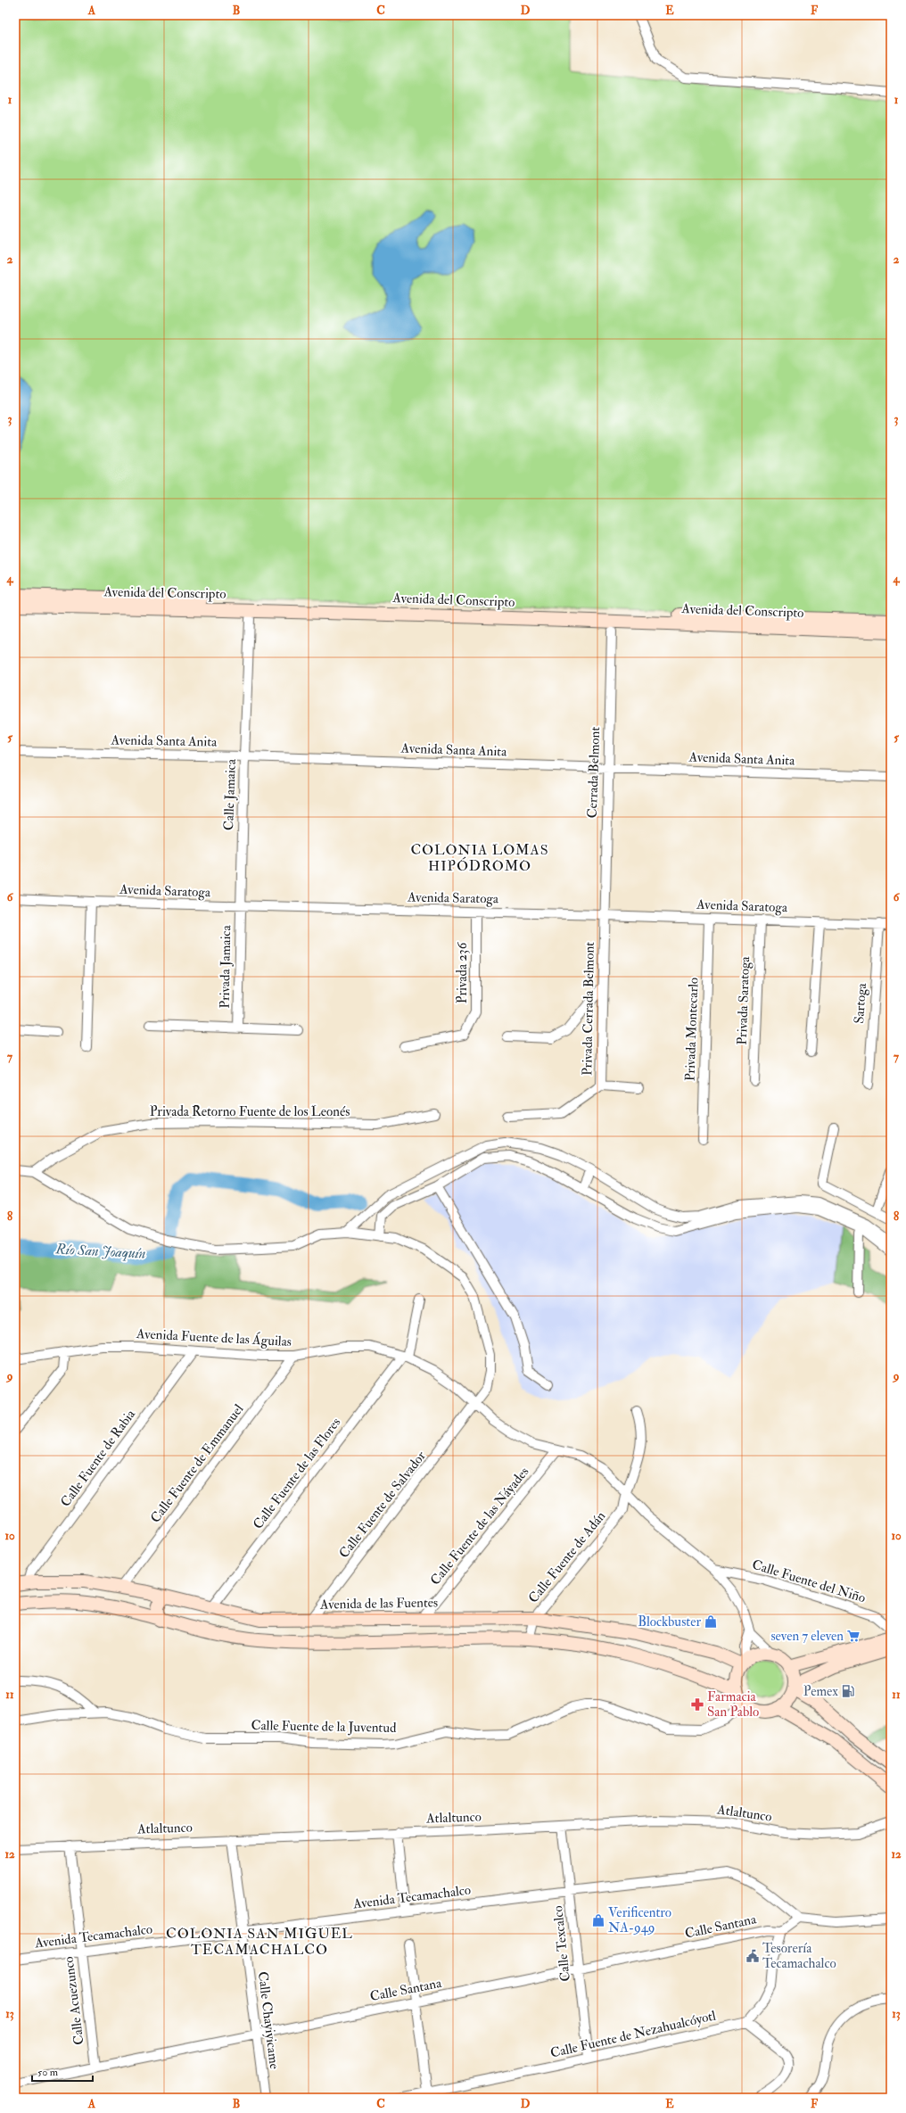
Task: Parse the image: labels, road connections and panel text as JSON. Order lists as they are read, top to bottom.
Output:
{
  "streets": {
    "main road": ["Avenida del Conscripto", "Avenida de las Fuentes"],
    "street": [
      "Avenida Santa Anita",
      "Cerrada Belmont",
      "Calle Jamaica",
      "Avenida Saratoga",
      "Privada Jamaica",
      "Privada 236",
      "Privada Saratoga",
      "Sartoga",
      "Privada Cerrada Belmont",
      "Privada Montecarlo",
      "Privada Retorno Fuente de los Leonés",
      "Avenida Fuente de las Águilas",
      "Calle Fuente de Rabia",
      "Calle Fuente de Emmanuel",
      "Calle Fuente de las Flores",
      "Calle Fuente de Salvador",
      "Calle Fuente de las Náyades",
      "Calle Fuente de Adán",
      "Calle Fuente del Niño",
      "Calle Fuente de la Juventud",
      "Atlaltunco",
      "Avenida Tecamachalco",
      "Calle Santana",
      "Calle Texcalco",
      "Calle Acuezunco",
      "Calle Chayiyicame",
      "Calle Fuente de Nezahualcóyotl"
    ]
  },
  "crossings": [
    ["Avenida Santa Anita", "Cerrada Belmont"],
    ["Avenida Santa Anita", "Calle Jamaica"],
    ["Cerrada Belmont", "Avenida Saratoga"],
    ["Cerrada Belmont", "Privada Cerrada Belmont"],
    ["Calle Jamaica", "Avenida Saratoga"],
    ["Calle Jamaica", "Privada Jamaica"],
    ["Avenida Saratoga", "Privada Jamaica"],
    ["Avenida Saratoga", "Privada 236"],
    ["Avenida Saratoga", "Privada Saratoga"],
    ["Avenida Saratoga", "Sartoga"],
    ["Avenida Saratoga", "Privada Cerrada Belmont"],
    ["Avenida Saratoga", "Privada Montecarlo"],
    ["Privada Retorno Fuente de los Leonés", "Calle Fuente de Salvador"],
    ["Avenida Fuente de las Águilas", "Calle Fuente de Rabia"],
    ["Avenida Fuente de las Águilas", "Calle Fuente de Emmanuel"],
    ["Avenida Fuente de las Águilas", "Calle Fuente de las Flores"],
    ["Avenida Fuente de las Águilas", "Calle Fuente de Salvador"],
    ["Avenida Fuente de las Águilas", "Calle Fuente de las Náyades"],
    ["Avenida Fuente de las Águilas", "Calle Fuente de Adán"],
    ["Avenida Fuente de las Águilas", "Calle Fuente del Niño"],
    ["Avenida Fuente de las Águilas", "Avenida de las Fuentes"],
    ["Avenida Fuente de las Águilas", "Calle Fuente de la Juventud"],
    ["Calle Fuente de Rabia", "Avenida de las Fuentes"],
    ["Calle Fuente de Emmanuel", "Avenida de las Fuentes"],
    ["Calle Fuente de las Flores", "Avenida de las Fuentes"],
    ["Calle Fuente de Salvador", "Avenida de las Fuentes"],
    ["Calle Fuente de las Náyades", "Avenida de las Fuentes"],
    ["Calle Fuente de Adán", "Avenida de las Fuentes"],
    ["Avenida de las Fuentes", "Calle Fuente de la Juventud"],
    ["Atlaltunco", "Calle Texcalco"],
    ["Atlaltunco", "Calle Acuezunco"],
    ["Atlaltunco", "Calle Chayiyicame"],
    ["Avenida Tecamachalco", "Calle Texcalco"],
    ["Avenida Tecamachalco", "Calle Acuezunco"],
    ["Avenida Tecamachalco", "Calle Chayiyicame"],
    ["Calle Santana", "Calle Texcalco"],
    ["Calle Santana", "Calle Acuezunco"],
    ["Calle Santana", "Calle Chayiyicame"],
    ["Calle Texcalco", "Calle Fuente de Nezahualcóyotl"]
  ],
  "districts": ["COLONIA LOMAS HIPÓDROMO", "COLONIA SAN MIGUEL TECAMACHALCO"],
  "water": ["Río San Joaquín"],
  "places": {
    "shop": ["Blockbuster", "Verificentro NA-949"],
    "supermarket": ["seven 7 eleven"],
    "fuel station": ["Pemex"],
    "pharmacy": ["Farmacia San Pablo"],
    "public building": ["Tesorería Tecamachalco"]
  },
  "scale_bar": "50 m",
  "grid": {
    "columns": [
      "A",
      "B",
      "C",
      "D",
      "E",
      "F"
    ],
    "rows": [
      "1",
      "2",
      "3",
      "4",
      "5",
      "6",
      "7",
      "8",
      "9",
      "10",
      "11",
      "12",
      "13"
    ]
  }
}
